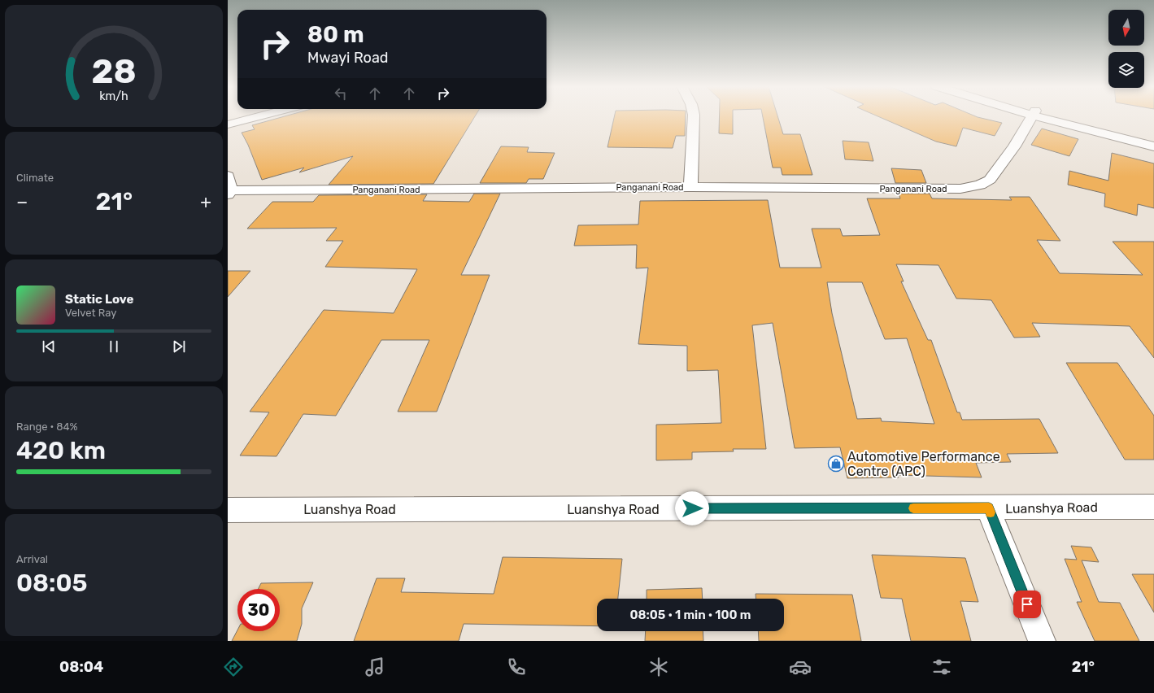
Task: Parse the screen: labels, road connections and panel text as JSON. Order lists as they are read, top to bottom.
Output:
{
  "streets": {
    "street": ["Panganani Road", "Luanshya Road"]
  },
  "places": {
    "shop": ["Automotive Performance Centre (APC)"]
  },
  "north": "bottom",
  "page": {
    "turn": ["80 m", "Mwayi Road"],
    "tile": [
      "Climate",
      ["Range · 84%", "420 km"],
      ["Arrival", "08:05"]
    ],
    "heat": ["−", "21°", "+"],
    "song": ["Static Love", "Velvet Ray"],
    "limit": "30",
    "trip": "08:05 · 1 min · 100 m",
    "tabs": ["08:04", "21°"],
    "gauge": ["28", "km/h"]
  }
}
